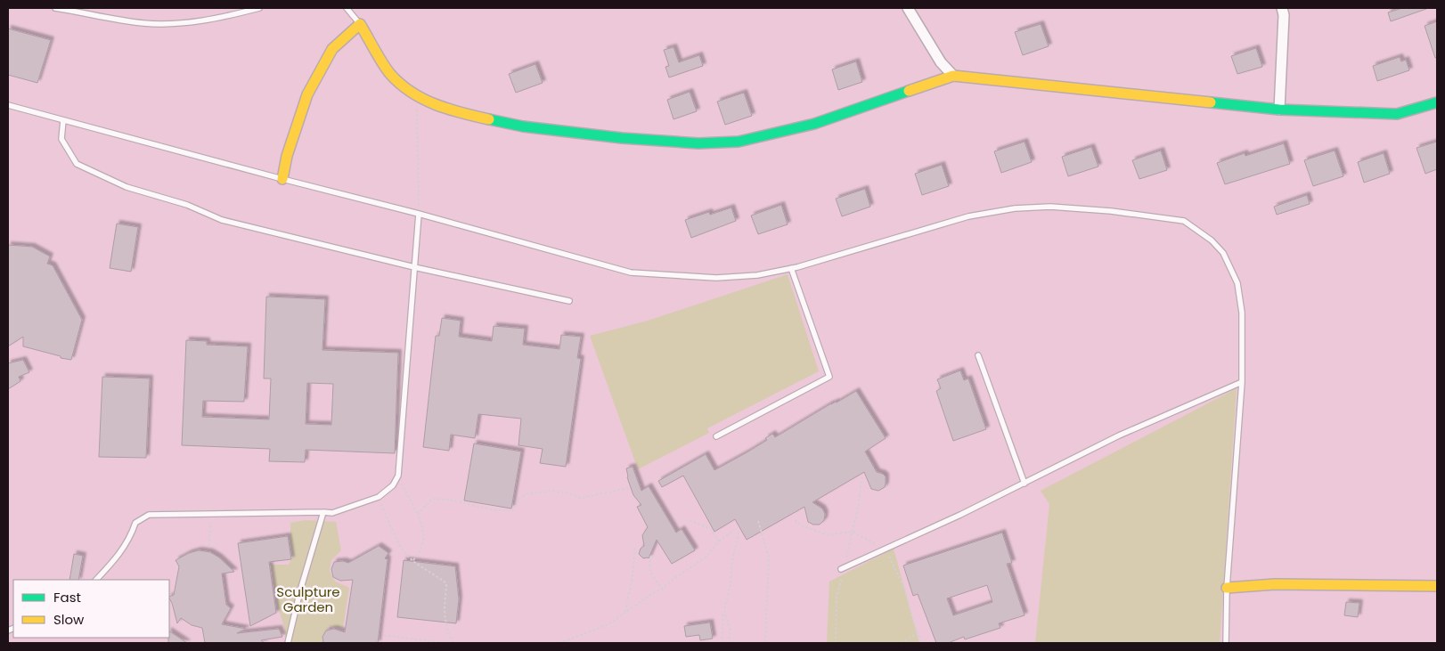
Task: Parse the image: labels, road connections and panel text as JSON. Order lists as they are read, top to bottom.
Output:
{
  "parks": ["Sculpture Garden"],
  "legend": ["Fast", "Slow"]
}
